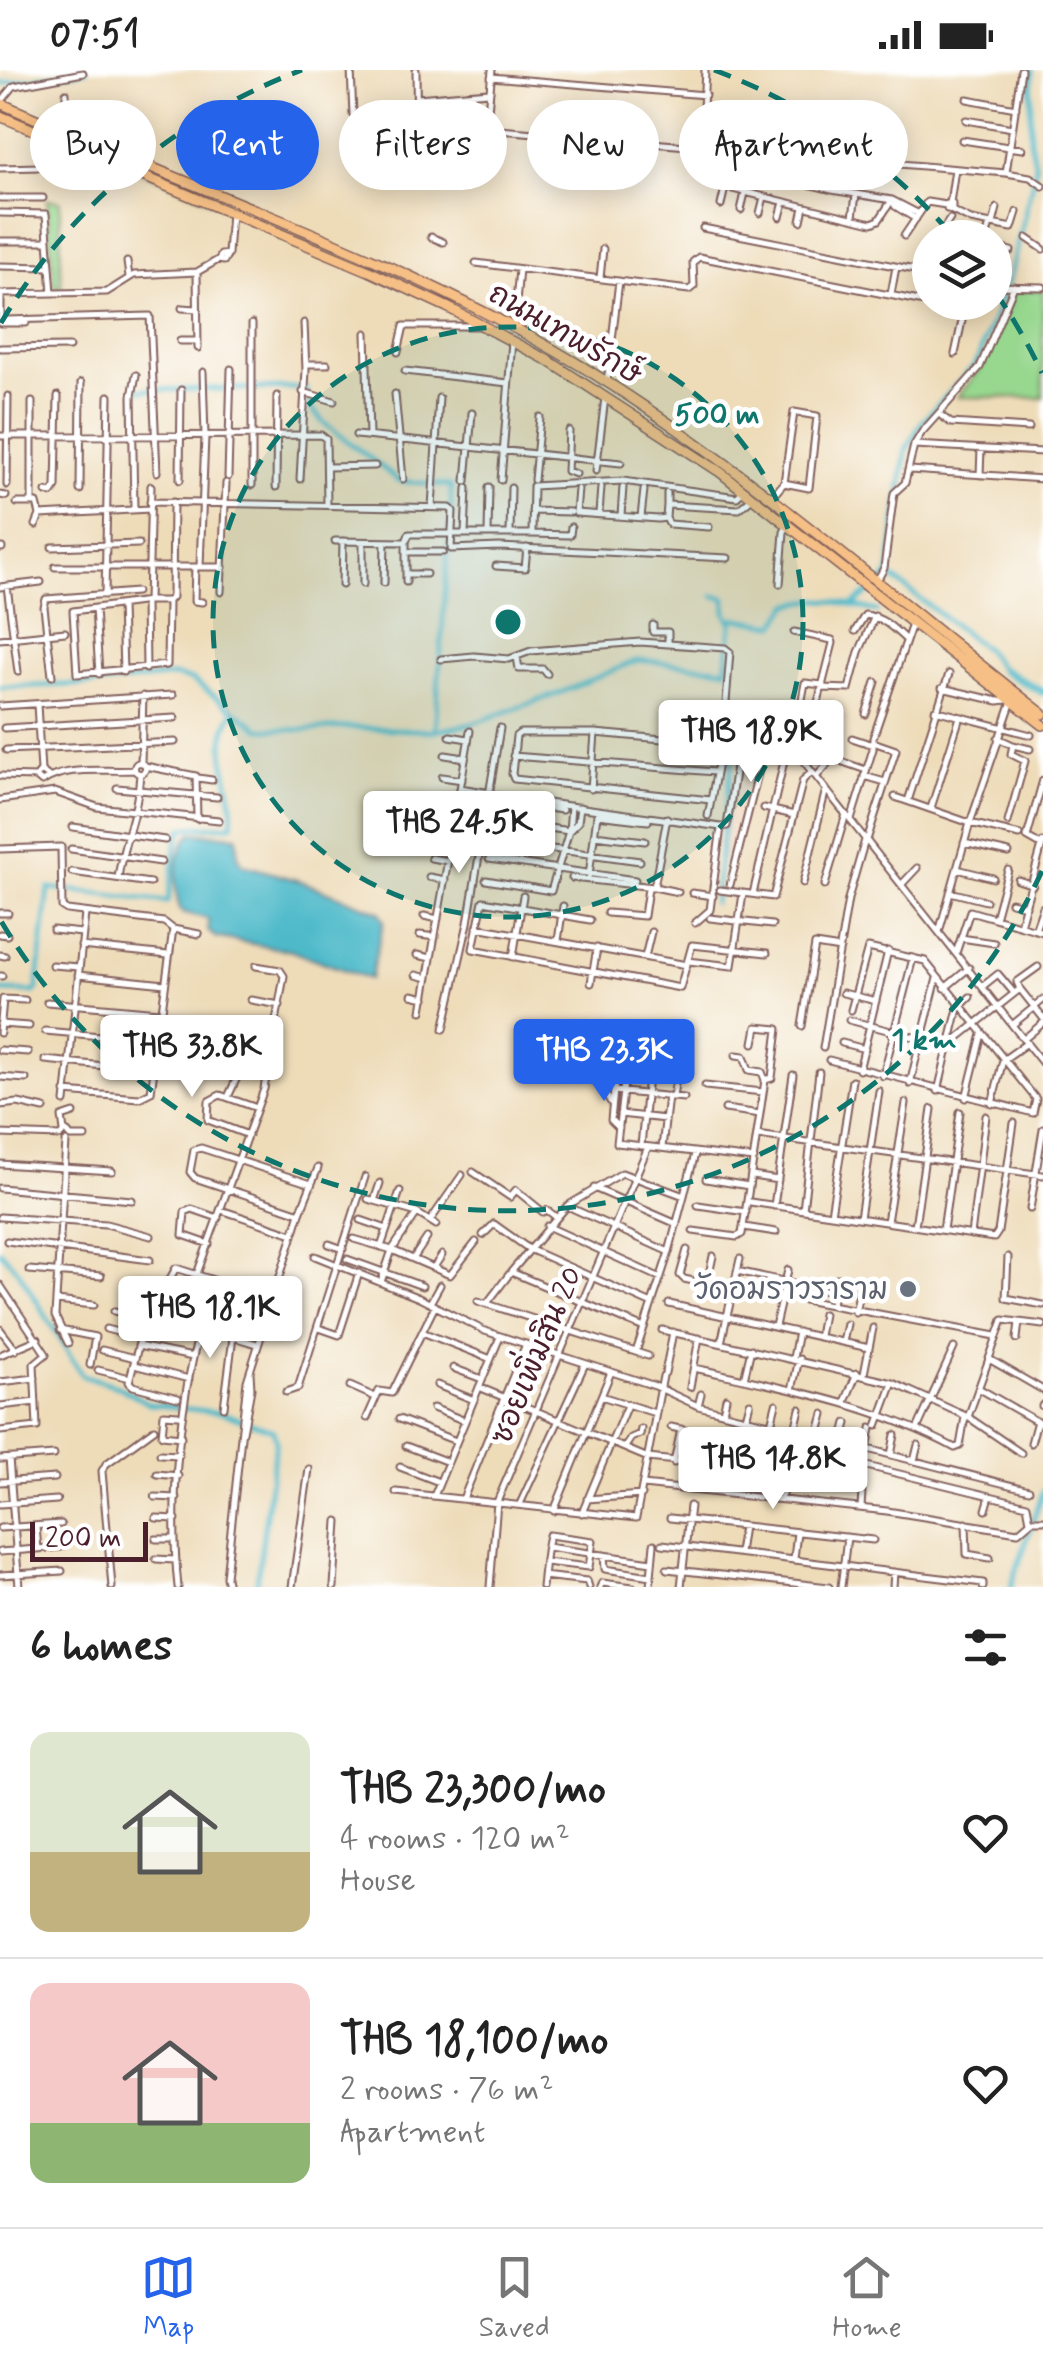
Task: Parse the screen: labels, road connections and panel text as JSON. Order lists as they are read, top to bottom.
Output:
{
  "streets": {
    "main road": ["ถนนเทพรักษ์"],
    "street": ["ซอยเพิ่มสิน 20"]
  },
  "places": ["วัดอมราวราราม"],
  "scale_bar": "200 m",
  "page": {
    "status": "07:51",
    "chip": [
      "Buy",
      "Rent",
      "Filters",
      "New",
      "Apartment"
    ],
    "price": [
      "THB 18.9K",
      "THB 24.5K",
      "THB 33.8K",
      "THB 23.3K",
      "THB 18.1K",
      "THB 14.8K"
    ],
    "scale": "200 m",
    "heading": "6 homes",
    "list": [
      {
        "name": "THB 23,300/mo",
        "note": "4 rooms · 120 m² · House"
      },
      {
        "name": "THB 18,100/mo",
        "note": "2 rooms · 76 m² · Apartment"
      }
    ],
    "tabs": ["Map", "Saved", "Home"]
  },
  "rings": ["500 m", "1 km"]
}
